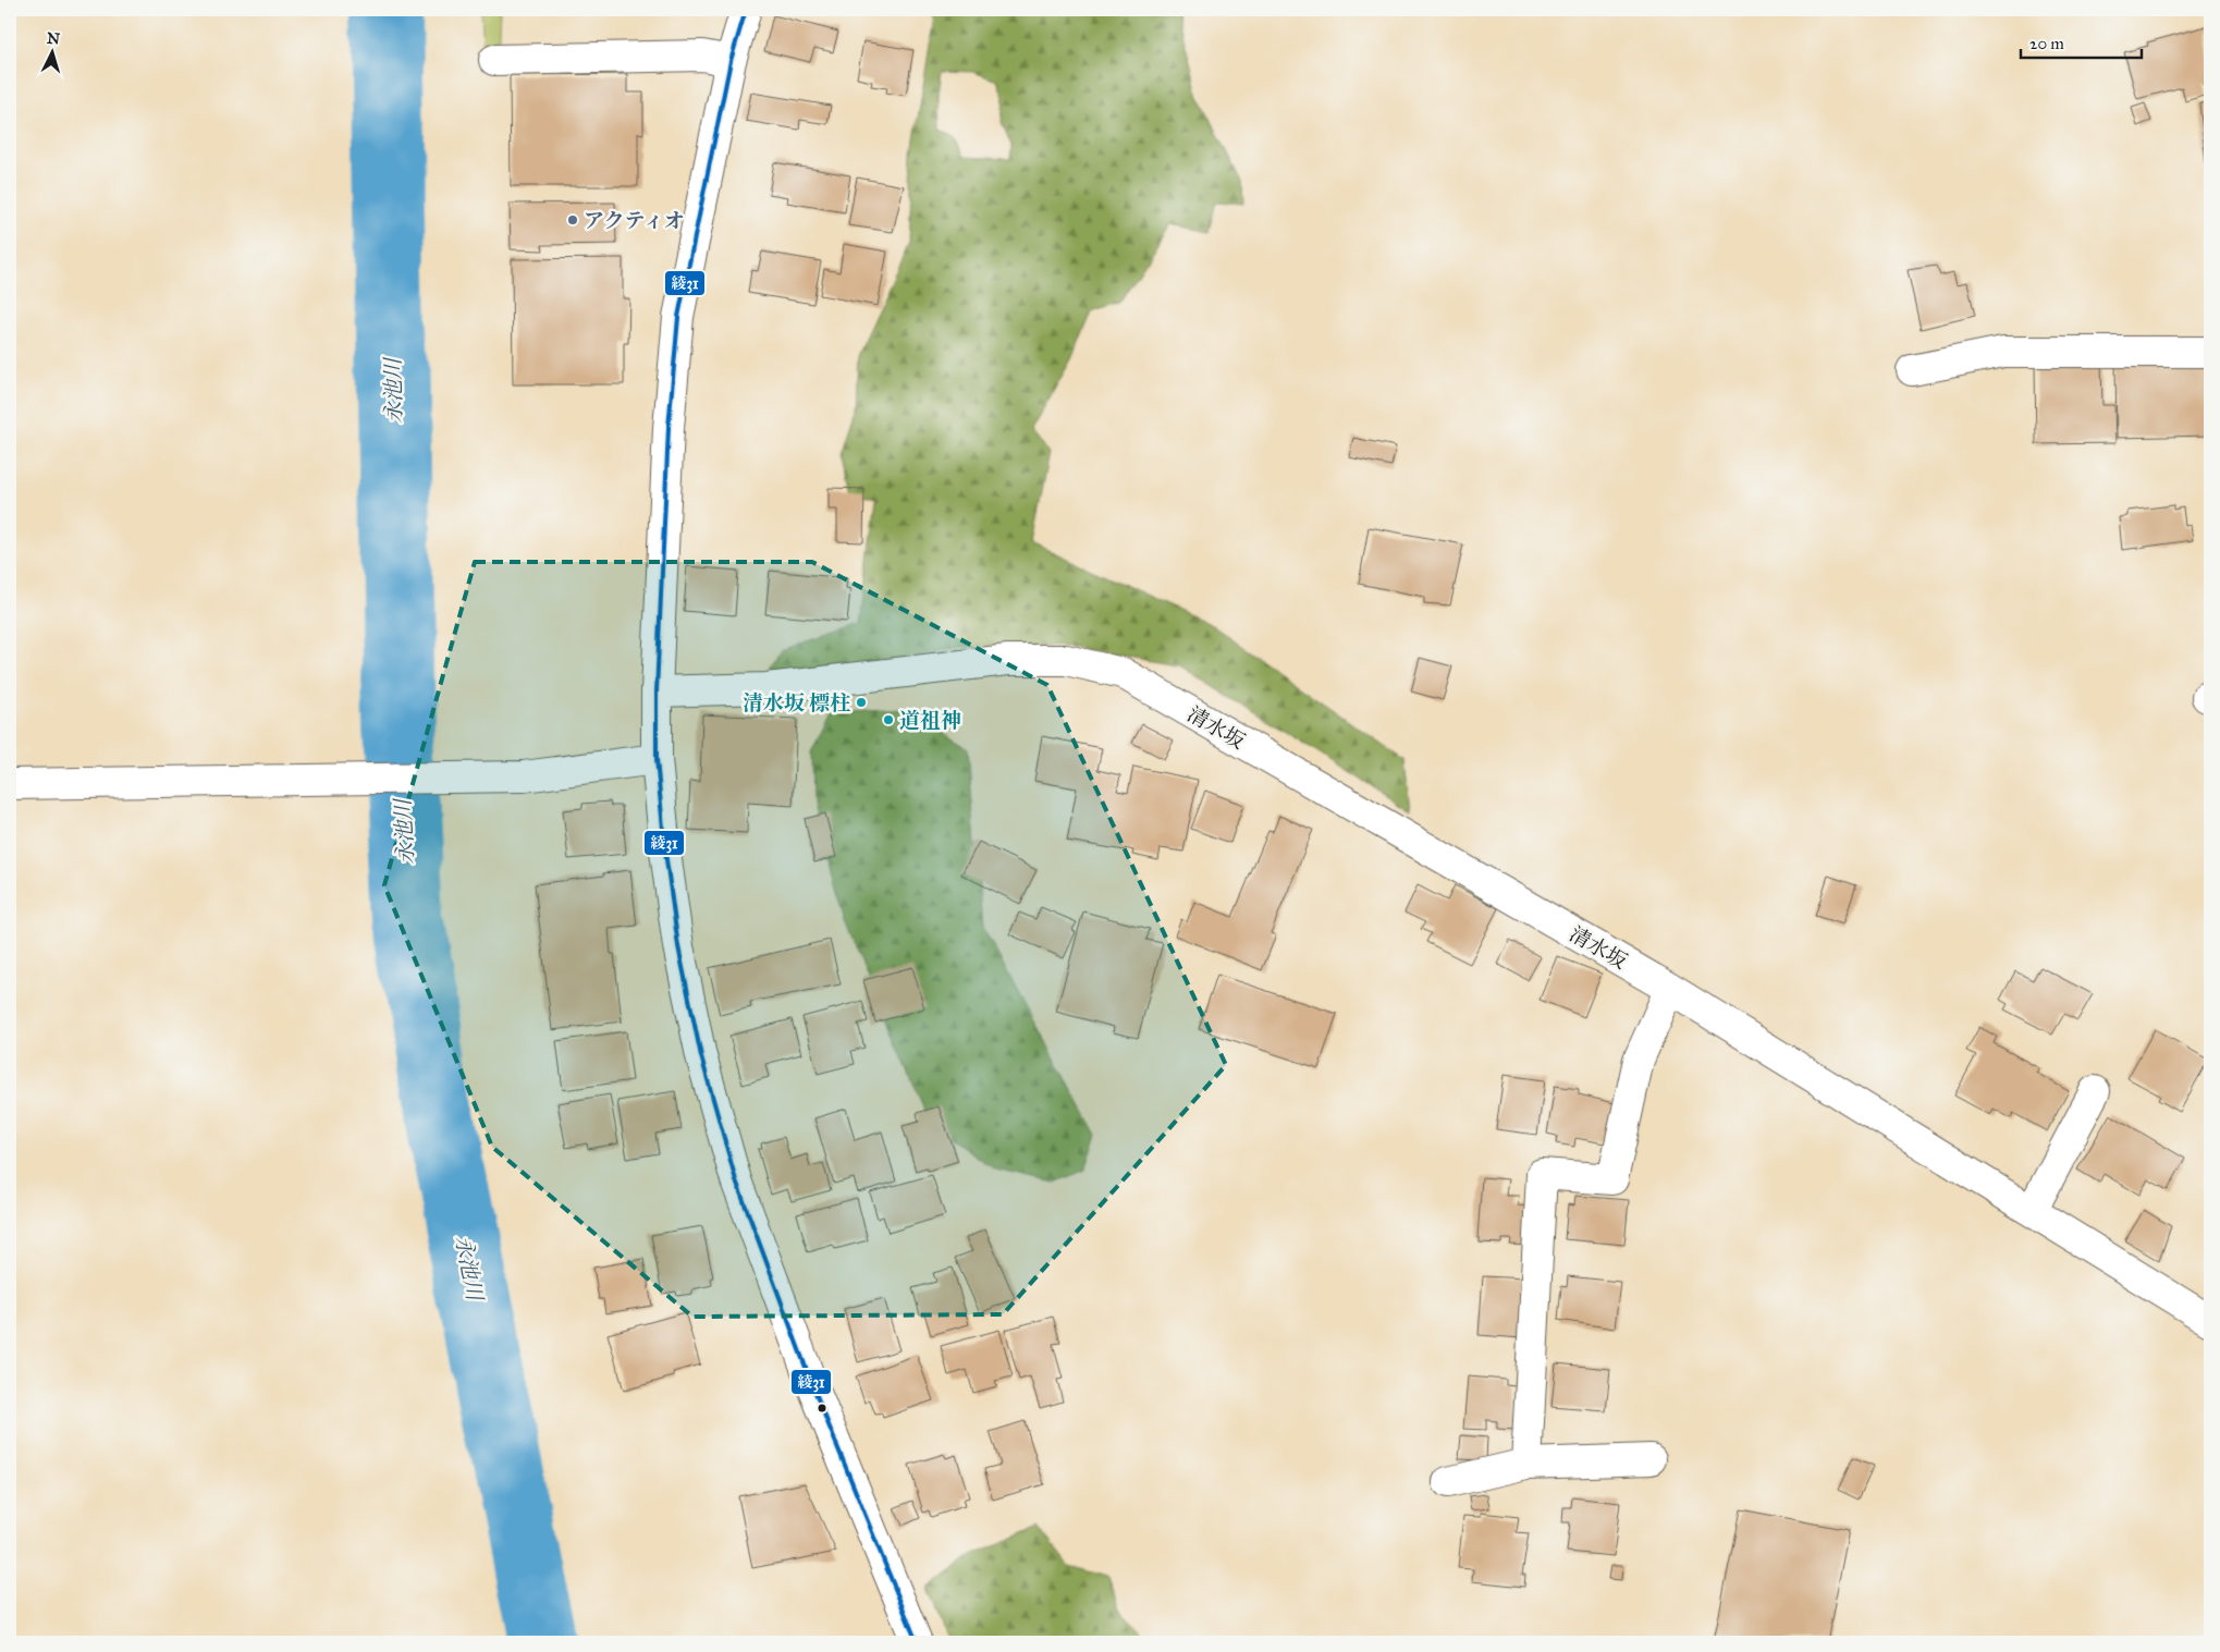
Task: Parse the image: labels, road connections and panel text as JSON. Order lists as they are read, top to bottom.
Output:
{
  "streets": {
    "street": ["清水坂"]
  },
  "water": ["永池川"],
  "places": ["アクティオ", "清水坂 標柱", "道祖神"],
  "lines": ["transit line 綾31"],
  "scale_bar": "20 m",
  "north": "top"
}
